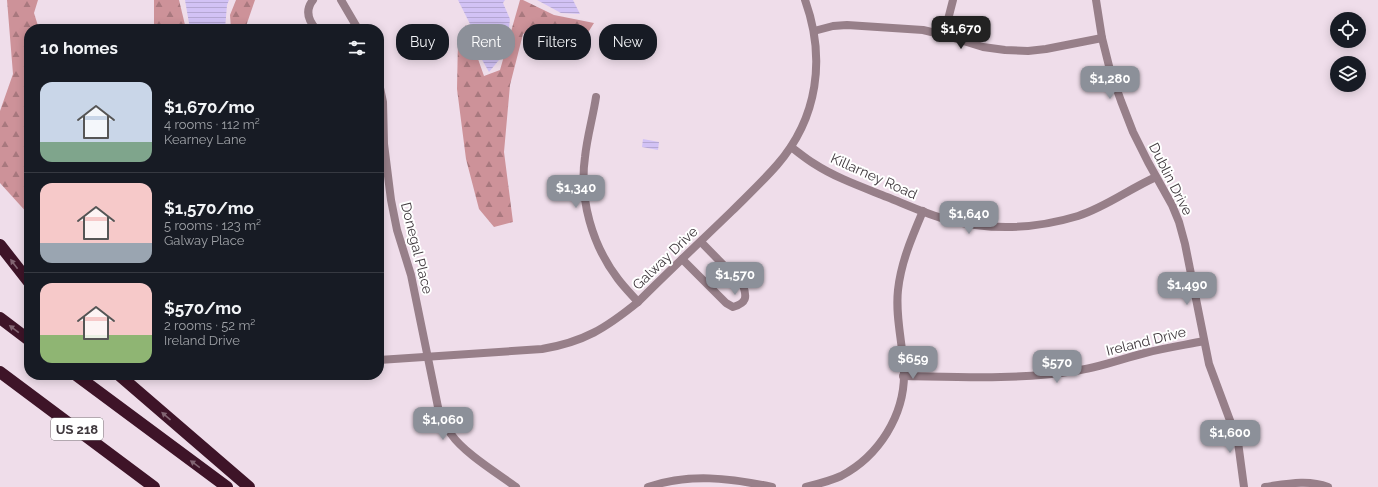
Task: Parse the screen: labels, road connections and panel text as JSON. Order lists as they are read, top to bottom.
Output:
{
  "streets": {
    "highway": ["US 218"],
    "street": [
      "Killarney Road",
      "Dublin Drive",
      "Donegal Place",
      "Galway Drive",
      "Ireland Drive"
    ]
  },
  "crossings": [
    ["Killarney Road", "Dublin Drive"],
    ["Killarney Road", "Galway Drive"],
    ["Dublin Drive", "Ireland Drive"],
    ["Donegal Place", "Galway Drive"]
  ],
  "page": {
    "price": [
      "$1,670",
      "$1,280",
      "$1,340",
      "$1,640",
      "$1,570",
      "$1,490",
      "$659",
      "$570",
      "$1,060",
      "$1,600"
    ],
    "chip": [
      "Buy",
      "Rent",
      "Filters",
      "New"
    ],
    "heading": "10 homes",
    "list": [
      {
        "name": "$1,670/mo",
        "note": "4 rooms · 112 m² · Kearney Lane"
      },
      {
        "name": "$1,570/mo",
        "note": "5 rooms · 123 m² · Galway Place"
      },
      {
        "name": "$570/mo",
        "note": "2 rooms · 52 m² · Ireland Drive"
      }
    ]
  }
}
